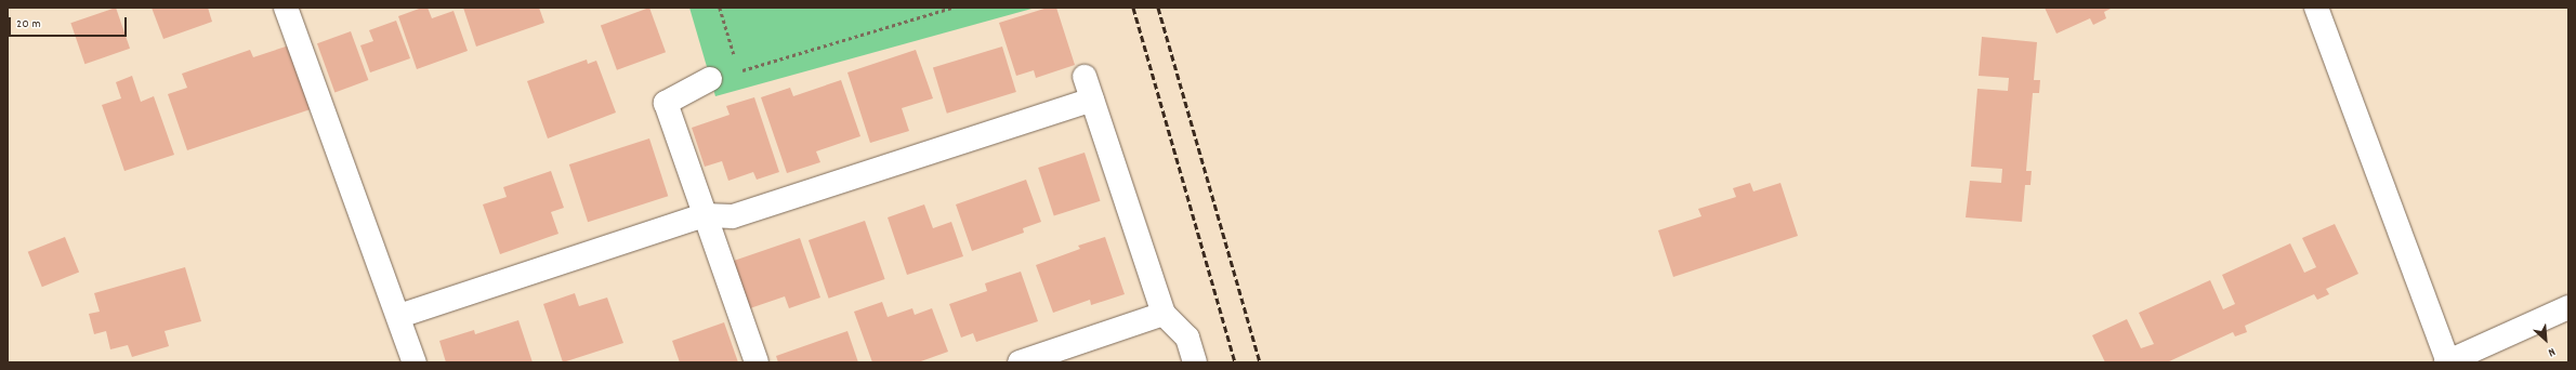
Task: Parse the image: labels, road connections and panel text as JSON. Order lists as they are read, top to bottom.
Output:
{
  "scale_bar": "20 m",
  "north": "bottom right"
}
